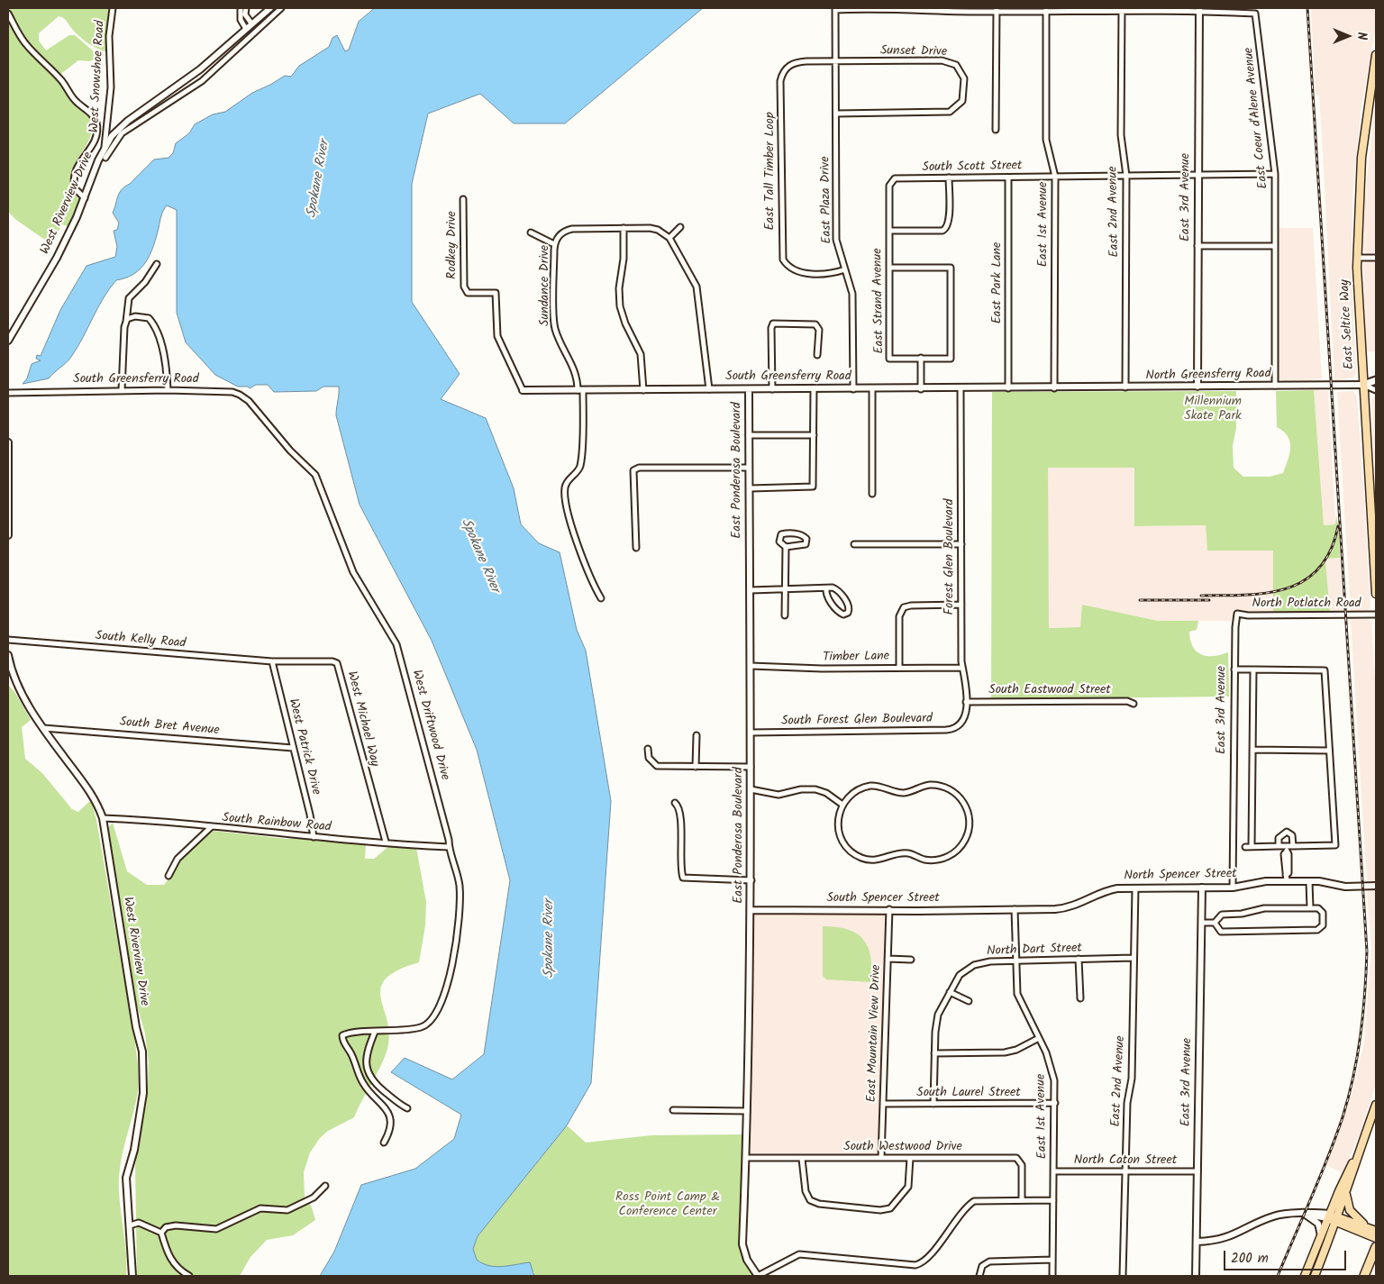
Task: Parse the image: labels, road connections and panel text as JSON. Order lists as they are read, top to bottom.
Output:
{
  "streets": {
    "main road": ["East Seltice Way", "North Greensferry Road"],
    "street": [
      "Sunset Drive",
      "West Snowshoe Road",
      "East Coeur d'Alene Avenue",
      "South Scott Street",
      "East Tall Timber Loop",
      "East 3rd Avenue",
      "East Plaza Drive",
      "West Riverview Drive",
      "East 2nd Avenue",
      "East 1st Avenue",
      "Rodkey Drive",
      "East Park Lane",
      "Sundance Drive",
      "East Strand Avenue",
      "South Greensferry Road",
      "East Ponderosa Boulevard",
      "Forest Glen Boulevard",
      "North Potlatch Road",
      "South Kelly Road",
      "Timber Lane",
      "South Eastwood Street",
      "West Michael Way",
      "South Forest Glen Boulevard",
      "West Driftwood Drive",
      "South Bret Avenue",
      "West Patrick Drive",
      "South Rainbow Road",
      "North Spencer Street",
      "South Spencer Street",
      "North Dart Street",
      "East Mountain View Drive",
      "South Laurel Street",
      "South Westwood Drive",
      "North Caton Street"
    ]
  },
  "crossings": [
    ["Sunset Drive", "East Tall Timber Loop"],
    ["Sunset Drive", "East Plaza Drive"],
    ["West Snowshoe Road", "West Riverview Drive"],
    ["East Coeur d'Alene Avenue", "South Scott Street"],
    ["East Coeur d'Alene Avenue", "East 3rd Avenue"],
    ["East Coeur d'Alene Avenue", "North Greensferry Road"],
    ["South Scott Street", "East 3rd Avenue"],
    ["South Scott Street", "East 2nd Avenue"],
    ["South Scott Street", "East 1st Avenue"],
    ["South Scott Street", "East Park Lane"],
    ["South Scott Street", "East Strand Avenue"],
    ["East Tall Timber Loop", "East Plaza Drive"],
    ["East 3rd Avenue", "North Greensferry Road"],
    ["East 3rd Avenue", "North Potlatch Road"],
    ["East 3rd Avenue", "North Spencer Street"],
    ["East 3rd Avenue", "North Caton Street"],
    ["East Plaza Drive", "South Greensferry Road"],
    ["West Riverview Drive", "South Bret Avenue"],
    ["West Riverview Drive", "South Rainbow Road"],
    ["East 2nd Avenue", "North Greensferry Road"],
    ["East 2nd Avenue", "North Spencer Street"],
    ["East 2nd Avenue", "North Dart Street"],
    ["East 2nd Avenue", "North Caton Street"],
    ["East 1st Avenue", "North Greensferry Road"],
    ["East 1st Avenue", "South Greensferry Road"],
    ["East 1st Avenue", "North Spencer Street"],
    ["East 1st Avenue", "South Spencer Street"],
    ["East 1st Avenue", "North Dart Street"],
    ["East 1st Avenue", "South Laurel Street"],
    ["East 1st Avenue", "North Caton Street"],
    ["Rodkey Drive", "South Greensferry Road"],
    ["East Park Lane", "South Greensferry Road"],
    ["Sundance Drive", "South Greensferry Road"],
    ["East Seltice Way", "North Greensferry Road"],
    ["North Greensferry Road", "South Greensferry Road"],
    ["South Greensferry Road", "East Ponderosa Boulevard"],
    ["South Greensferry Road", "Forest Glen Boulevard"],
    ["South Greensferry Road", "West Driftwood Drive"],
    ["East Ponderosa Boulevard", "Timber Lane"],
    ["East Ponderosa Boulevard", "South Forest Glen Boulevard"],
    ["East Ponderosa Boulevard", "South Spencer Street"],
    ["East Ponderosa Boulevard", "South Westwood Drive"],
    ["Forest Glen Boulevard", "Timber Lane"],
    ["Forest Glen Boulevard", "South Eastwood Street"],
    ["Forest Glen Boulevard", "South Forest Glen Boulevard"],
    ["South Kelly Road", "West Michael Way"],
    ["South Kelly Road", "West Patrick Drive"],
    ["West Michael Way", "West Patrick Drive"],
    ["West Michael Way", "South Rainbow Road"],
    ["West Driftwood Drive", "South Rainbow Road"],
    ["South Bret Avenue", "West Patrick Drive"],
    ["West Patrick Drive", "South Rainbow Road"],
    ["North Spencer Street", "South Spencer Street"],
    ["South Spencer Street", "East Mountain View Drive"],
    ["North Dart Street", "South Laurel Street"],
    ["East Mountain View Drive", "South Laurel Street"],
    ["East Mountain View Drive", "South Westwood Drive"]
  ],
  "water": ["Spokane River"],
  "parks": ["Millennium Skate Park", "Ross Point Camp & Conference Center"],
  "scale_bar": "200 m",
  "north": "right"
}
